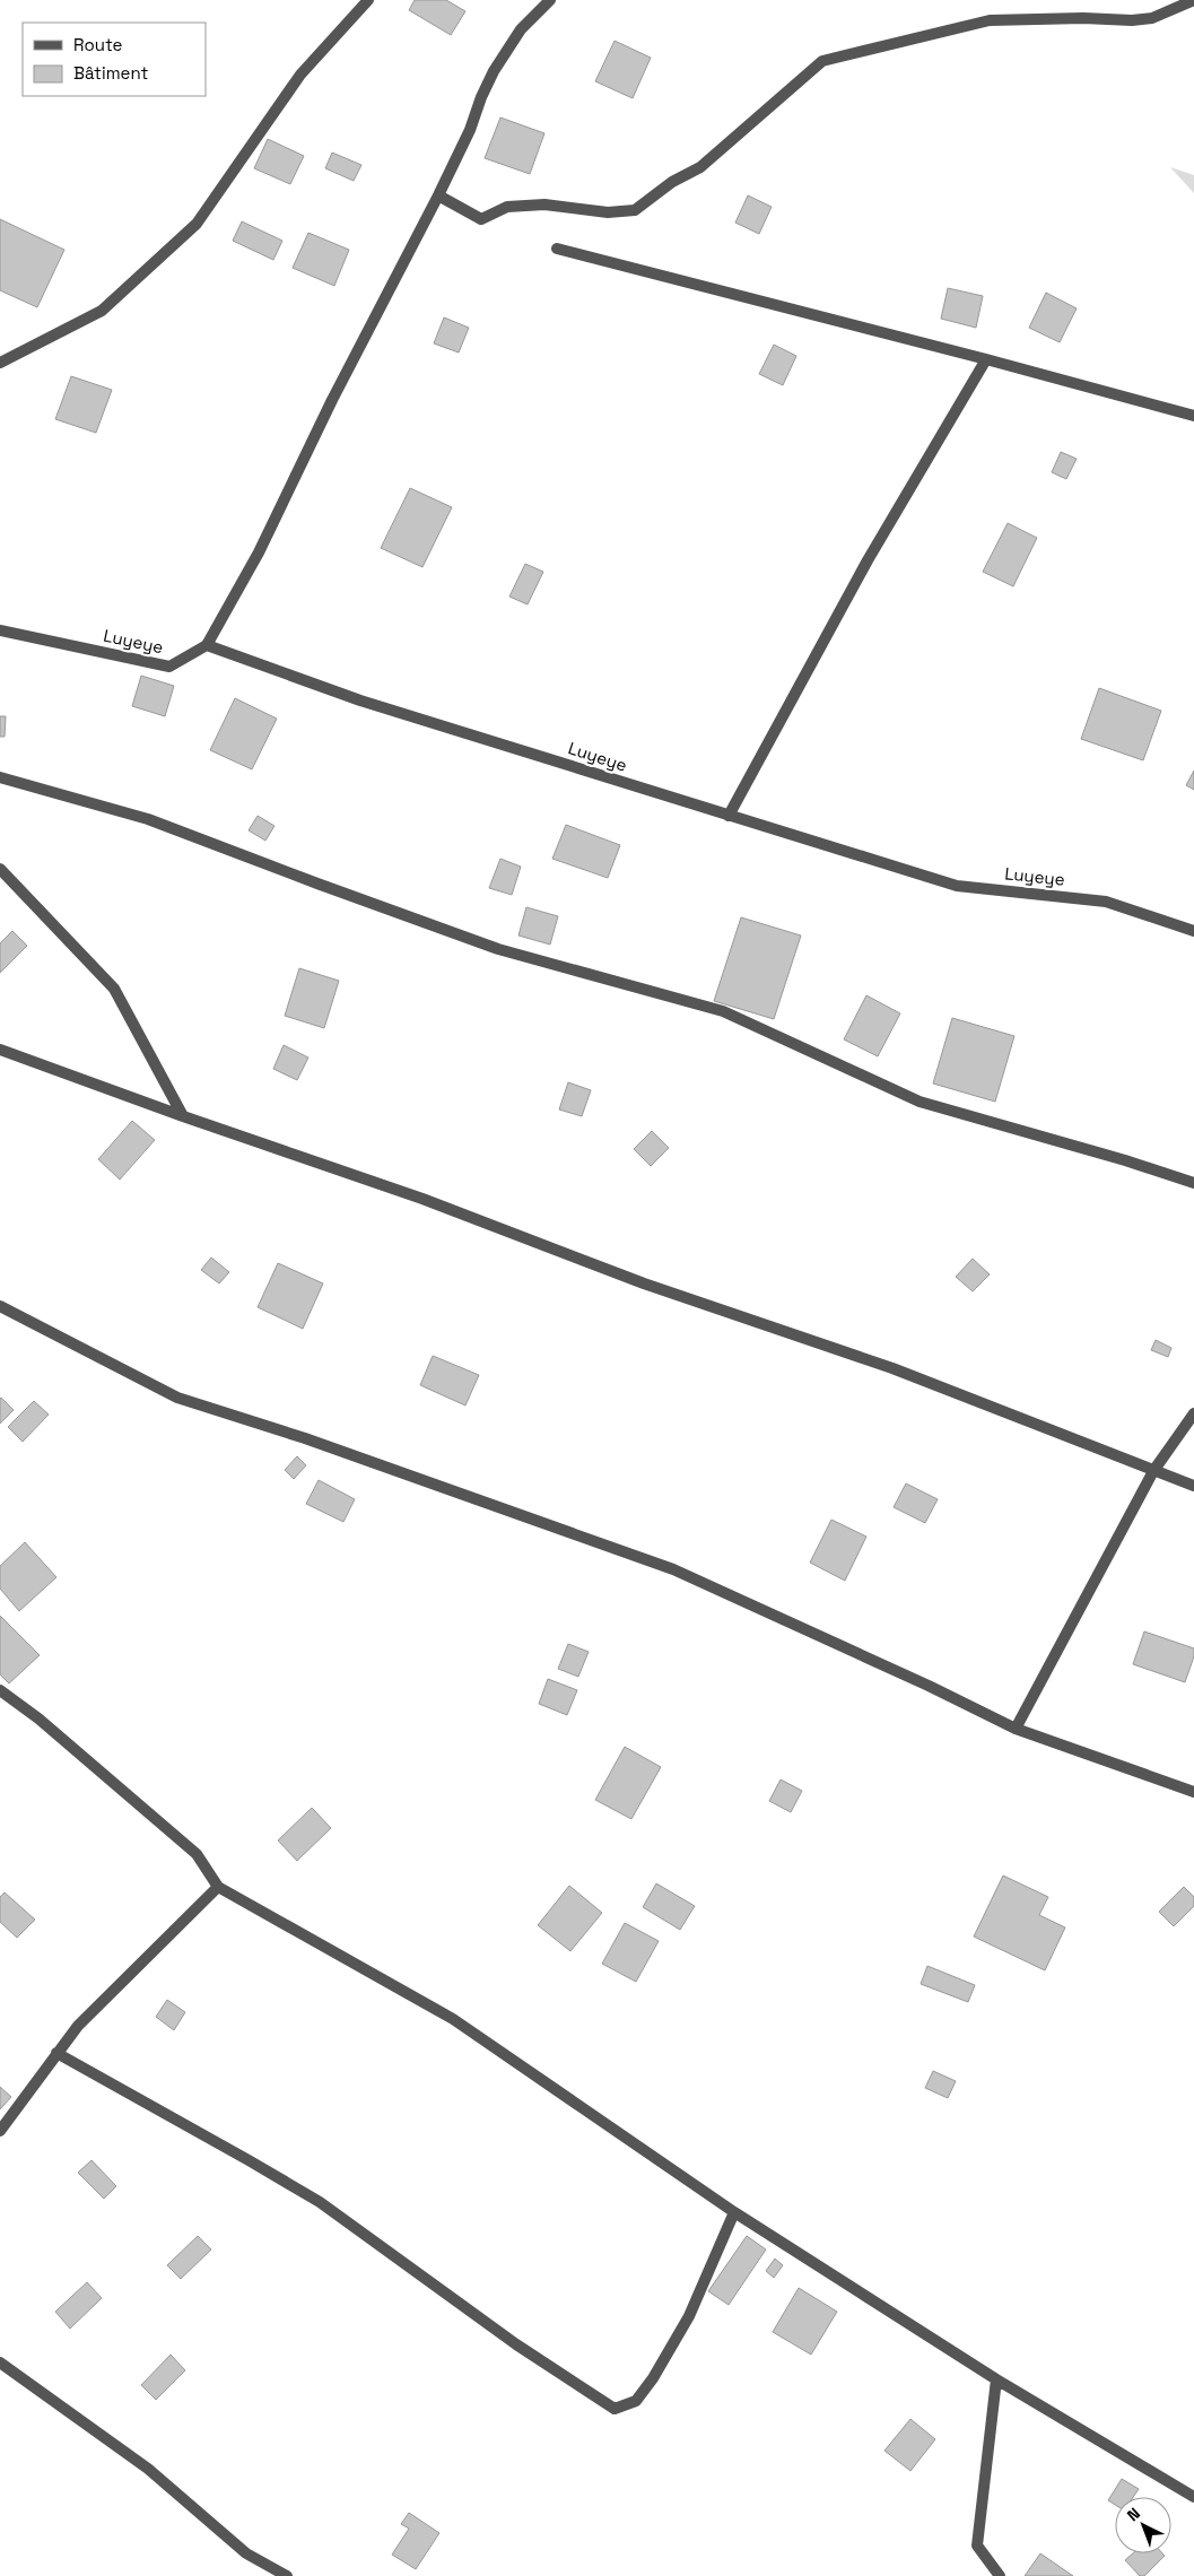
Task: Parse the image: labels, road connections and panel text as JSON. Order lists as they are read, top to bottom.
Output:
{
  "streets": {
    "street": ["Luyeye"]
  },
  "legend": ["Route", "Bâtiment"],
  "north": "top left"
}
